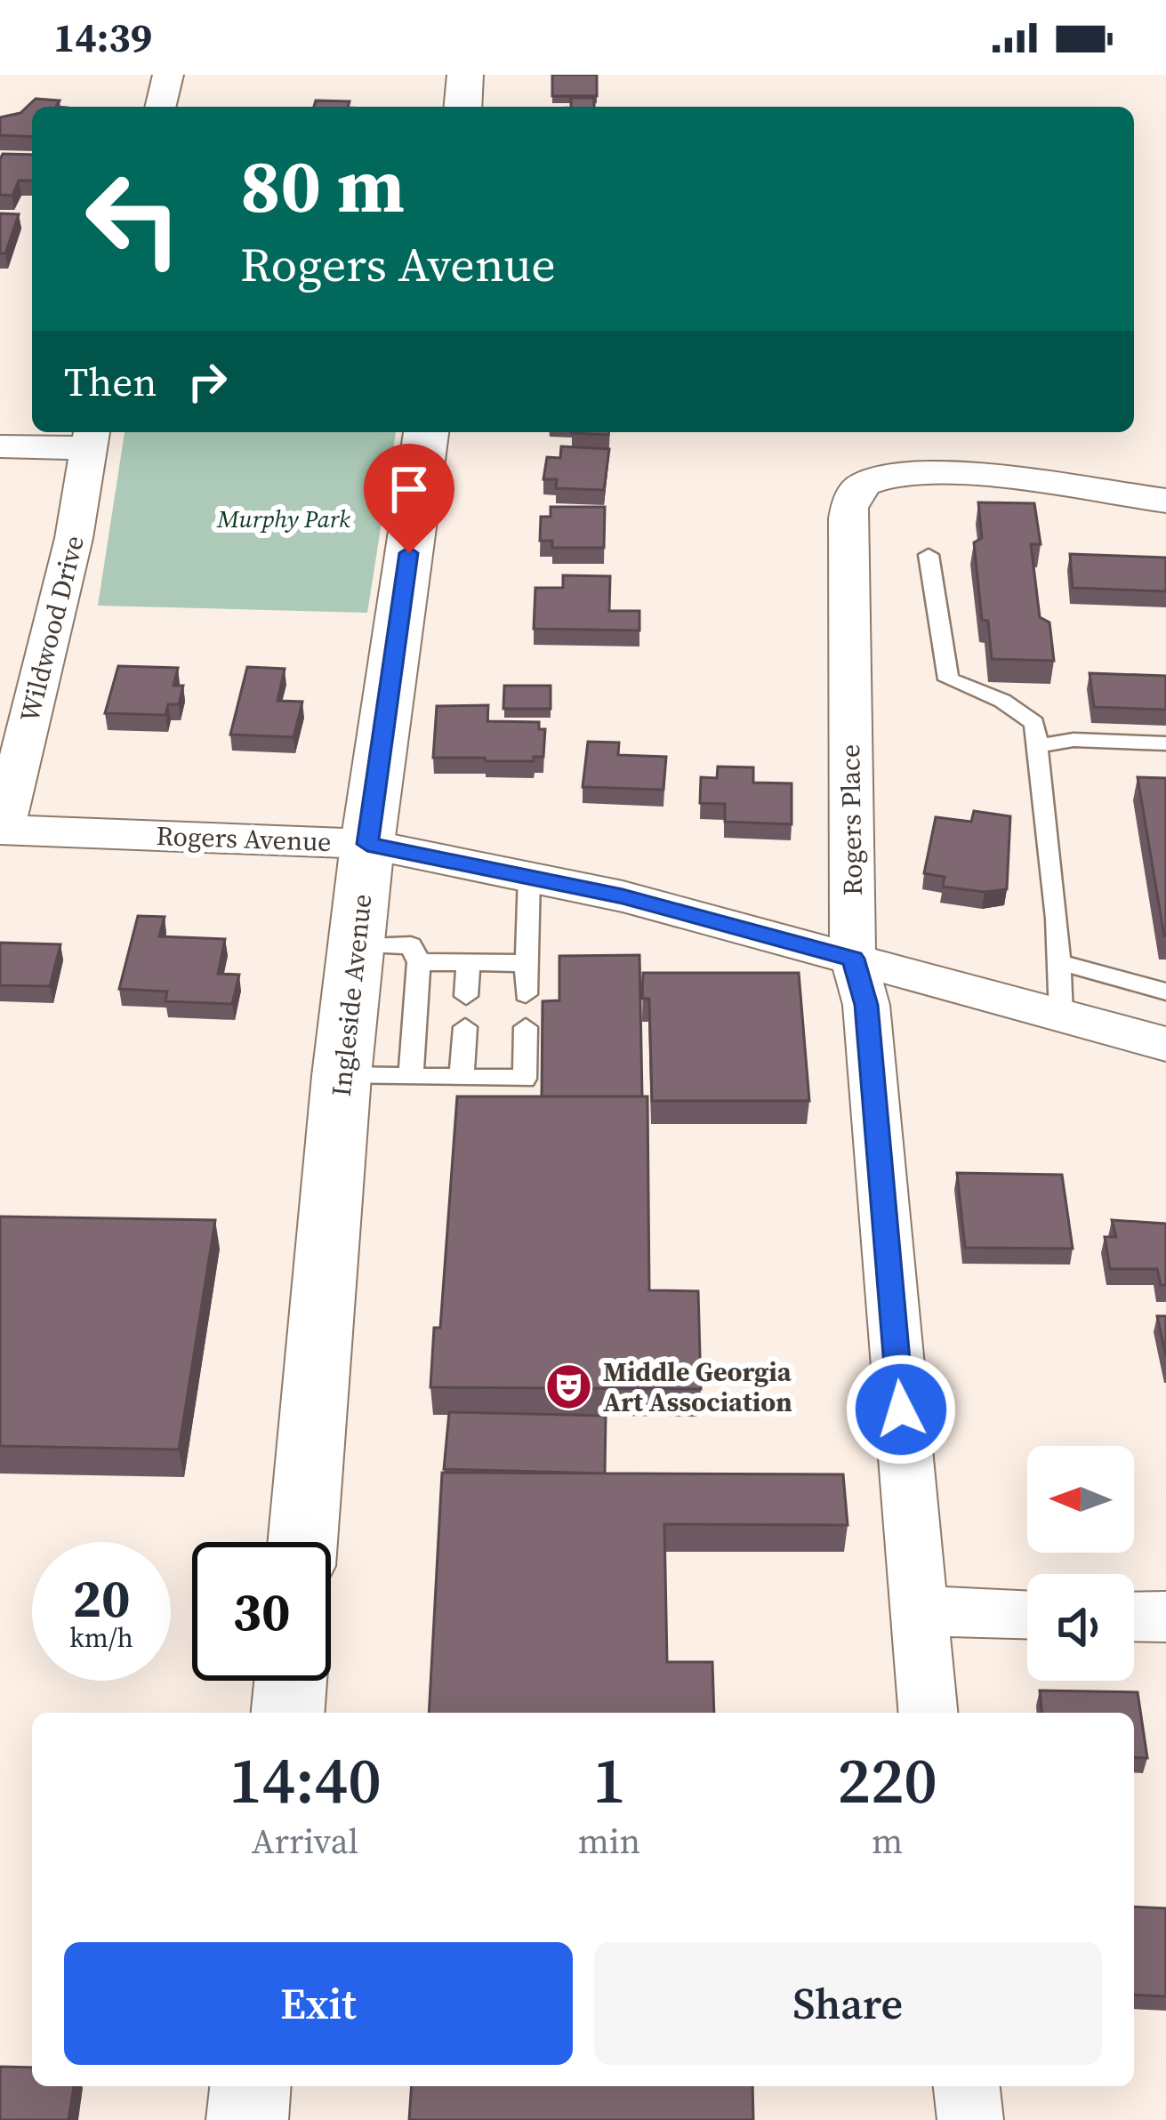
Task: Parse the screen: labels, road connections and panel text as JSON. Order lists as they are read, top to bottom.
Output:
{
  "streets": {
    "street": [
      "Wildwood Drive",
      "Rogers Place",
      "Rogers Avenue",
      "Ingleside Avenue"
    ]
  },
  "crossings": [
    ["Wildwood Drive", "Rogers Avenue"],
    ["Rogers Place", "Rogers Avenue"],
    ["Rogers Avenue", "Ingleside Avenue"]
  ],
  "parks": ["Murphy Park"],
  "places": {
    "theatre": ["Middle Georgia Art Association"]
  },
  "north": "left",
  "page": {
    "status": "14:39",
    "turn": ["80 m", "Rogers Avenue"],
    "then": "Then",
    "speed": "20 km/h",
    "limit": "30",
    "eta": [
      "14:40",
      "Arrival",
      "1",
      "min",
      "220",
      "m"
    ],
    "buttons": ["Exit", "Share"]
  }
}
